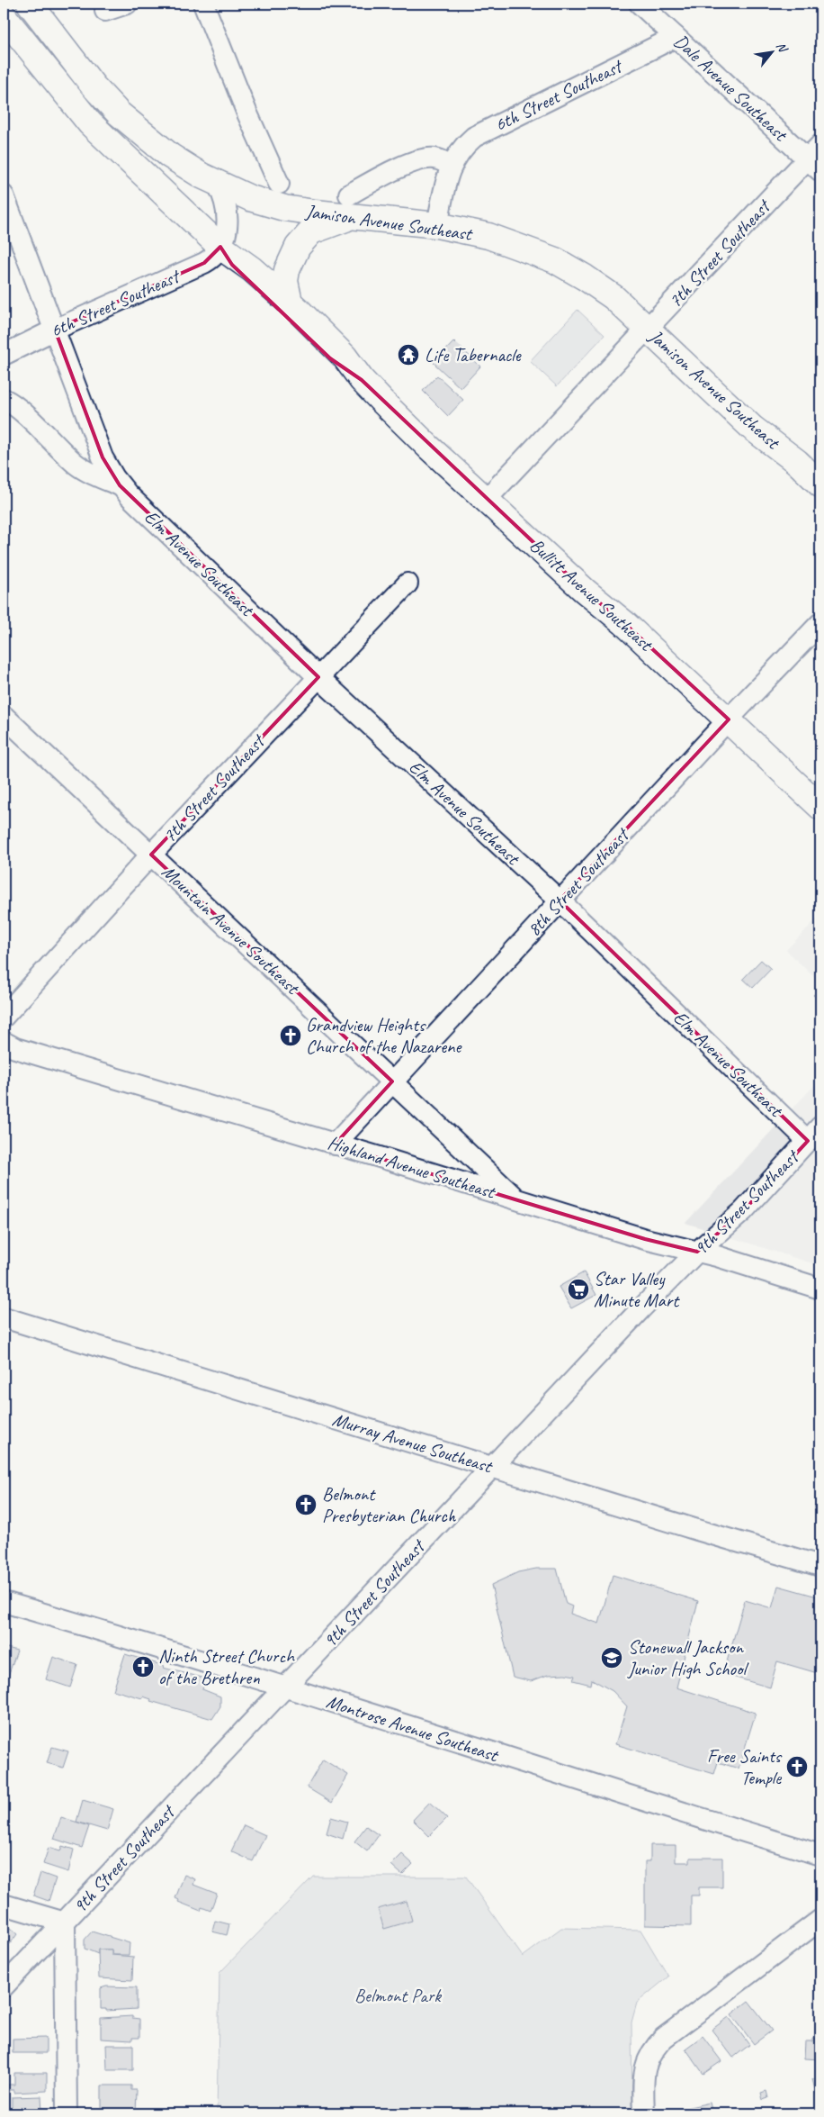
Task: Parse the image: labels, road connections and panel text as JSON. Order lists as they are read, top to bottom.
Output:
{
  "streets": {
    "main road": ["Jamison Avenue Southeast", "Bullitt Avenue Southeast"],
    "street": [
      "Dale Avenue Southeast",
      "6th Street Southeast",
      "7th Street Southeast",
      "Elm Avenue Southeast",
      "8th Street Southeast",
      "Mountain Avenue Southeast",
      "Highland Avenue Southeast",
      "9th Street Southeast",
      "Murray Avenue Southeast",
      "Montrose Avenue Southeast"
    ]
  },
  "crossings": [
    ["Dale Avenue Southeast", "6th Street Southeast"],
    ["Dale Avenue Southeast", "7th Street Southeast"],
    ["6th Street Southeast", "Jamison Avenue Southeast"],
    ["6th Street Southeast", "Elm Avenue Southeast"],
    ["6th Street Southeast", "Bullitt Avenue Southeast"],
    ["Jamison Avenue Southeast", "7th Street Southeast"],
    ["7th Street Southeast", "Elm Avenue Southeast"],
    ["7th Street Southeast", "Bullitt Avenue Southeast"],
    ["7th Street Southeast", "Mountain Avenue Southeast"],
    ["Elm Avenue Southeast", "8th Street Southeast"],
    ["Elm Avenue Southeast", "9th Street Southeast"],
    ["Bullitt Avenue Southeast", "8th Street Southeast"],
    ["8th Street Southeast", "Mountain Avenue Southeast"],
    ["8th Street Southeast", "Highland Avenue Southeast"],
    ["Mountain Avenue Southeast", "Highland Avenue Southeast"],
    ["Highland Avenue Southeast", "9th Street Southeast"],
    ["9th Street Southeast", "Murray Avenue Southeast"],
    ["9th Street Southeast", "Montrose Avenue Southeast"]
  ],
  "parks": ["Belmont Park"],
  "places": {
    "temple": ["Life Tabernacle"],
    "church": [
      "Grandview Heights Church of the Nazarene",
      "Belmont Presbyterian Church",
      "Ninth Street Church of the Brethren",
      "Free Saints Temple"
    ],
    "supermarket": ["Star Valley Minute Mart"],
    "school or university": ["Stonewall Jackson Junior High School"]
  },
  "north": "top right"
}
